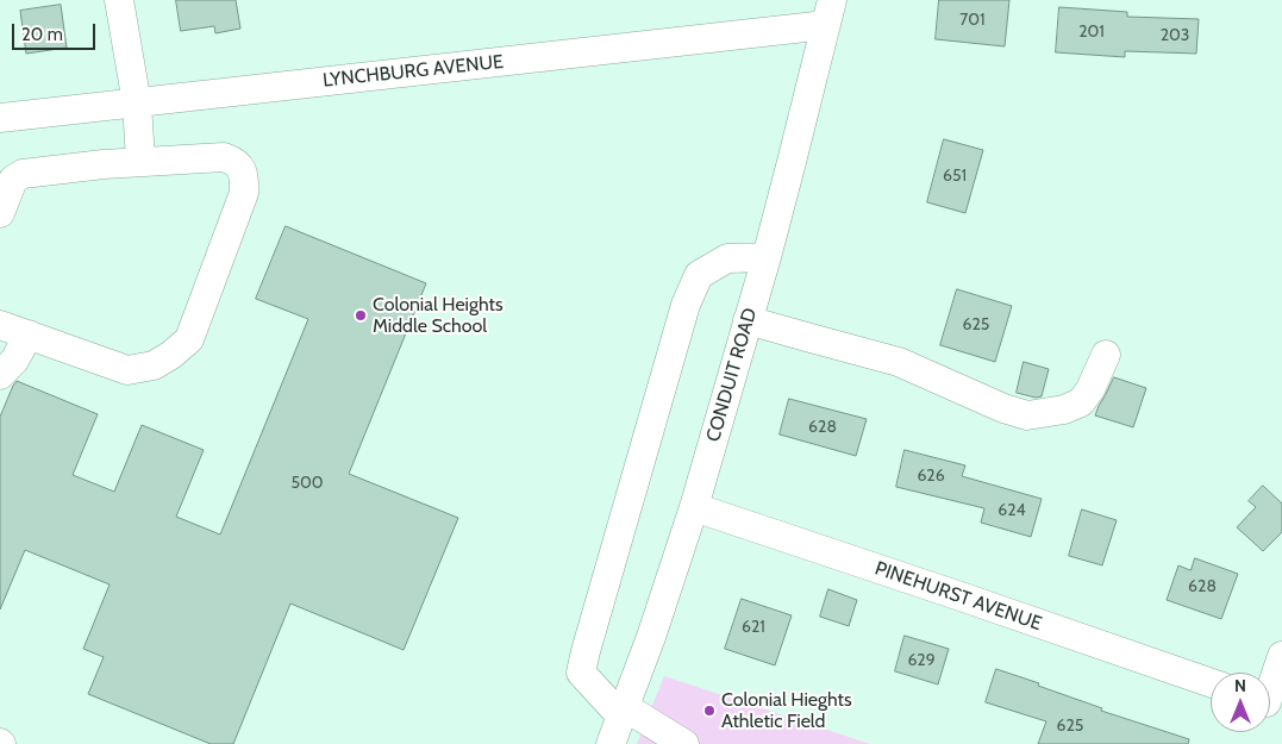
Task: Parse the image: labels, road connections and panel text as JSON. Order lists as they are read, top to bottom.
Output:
{
  "streets": {
    "street": ["LYNCHBURG AVENUE", "CONDUIT ROAD", "PINEHURST AVENUE"]
  },
  "crossings": [
    ["LYNCHBURG AVENUE", "CONDUIT ROAD"],
    ["CONDUIT ROAD", "PINEHURST AVENUE"]
  ],
  "places": ["Colonial Heights Middle School", "Colonial Hieghts Athletic Field"],
  "house_numbers": [
    "701",
    "201",
    "203",
    "651",
    "625",
    "628",
    "626",
    "500",
    "624",
    "628",
    "621",
    "629",
    "625"
  ],
  "scale_bar": "20 m",
  "north": "top"
}
